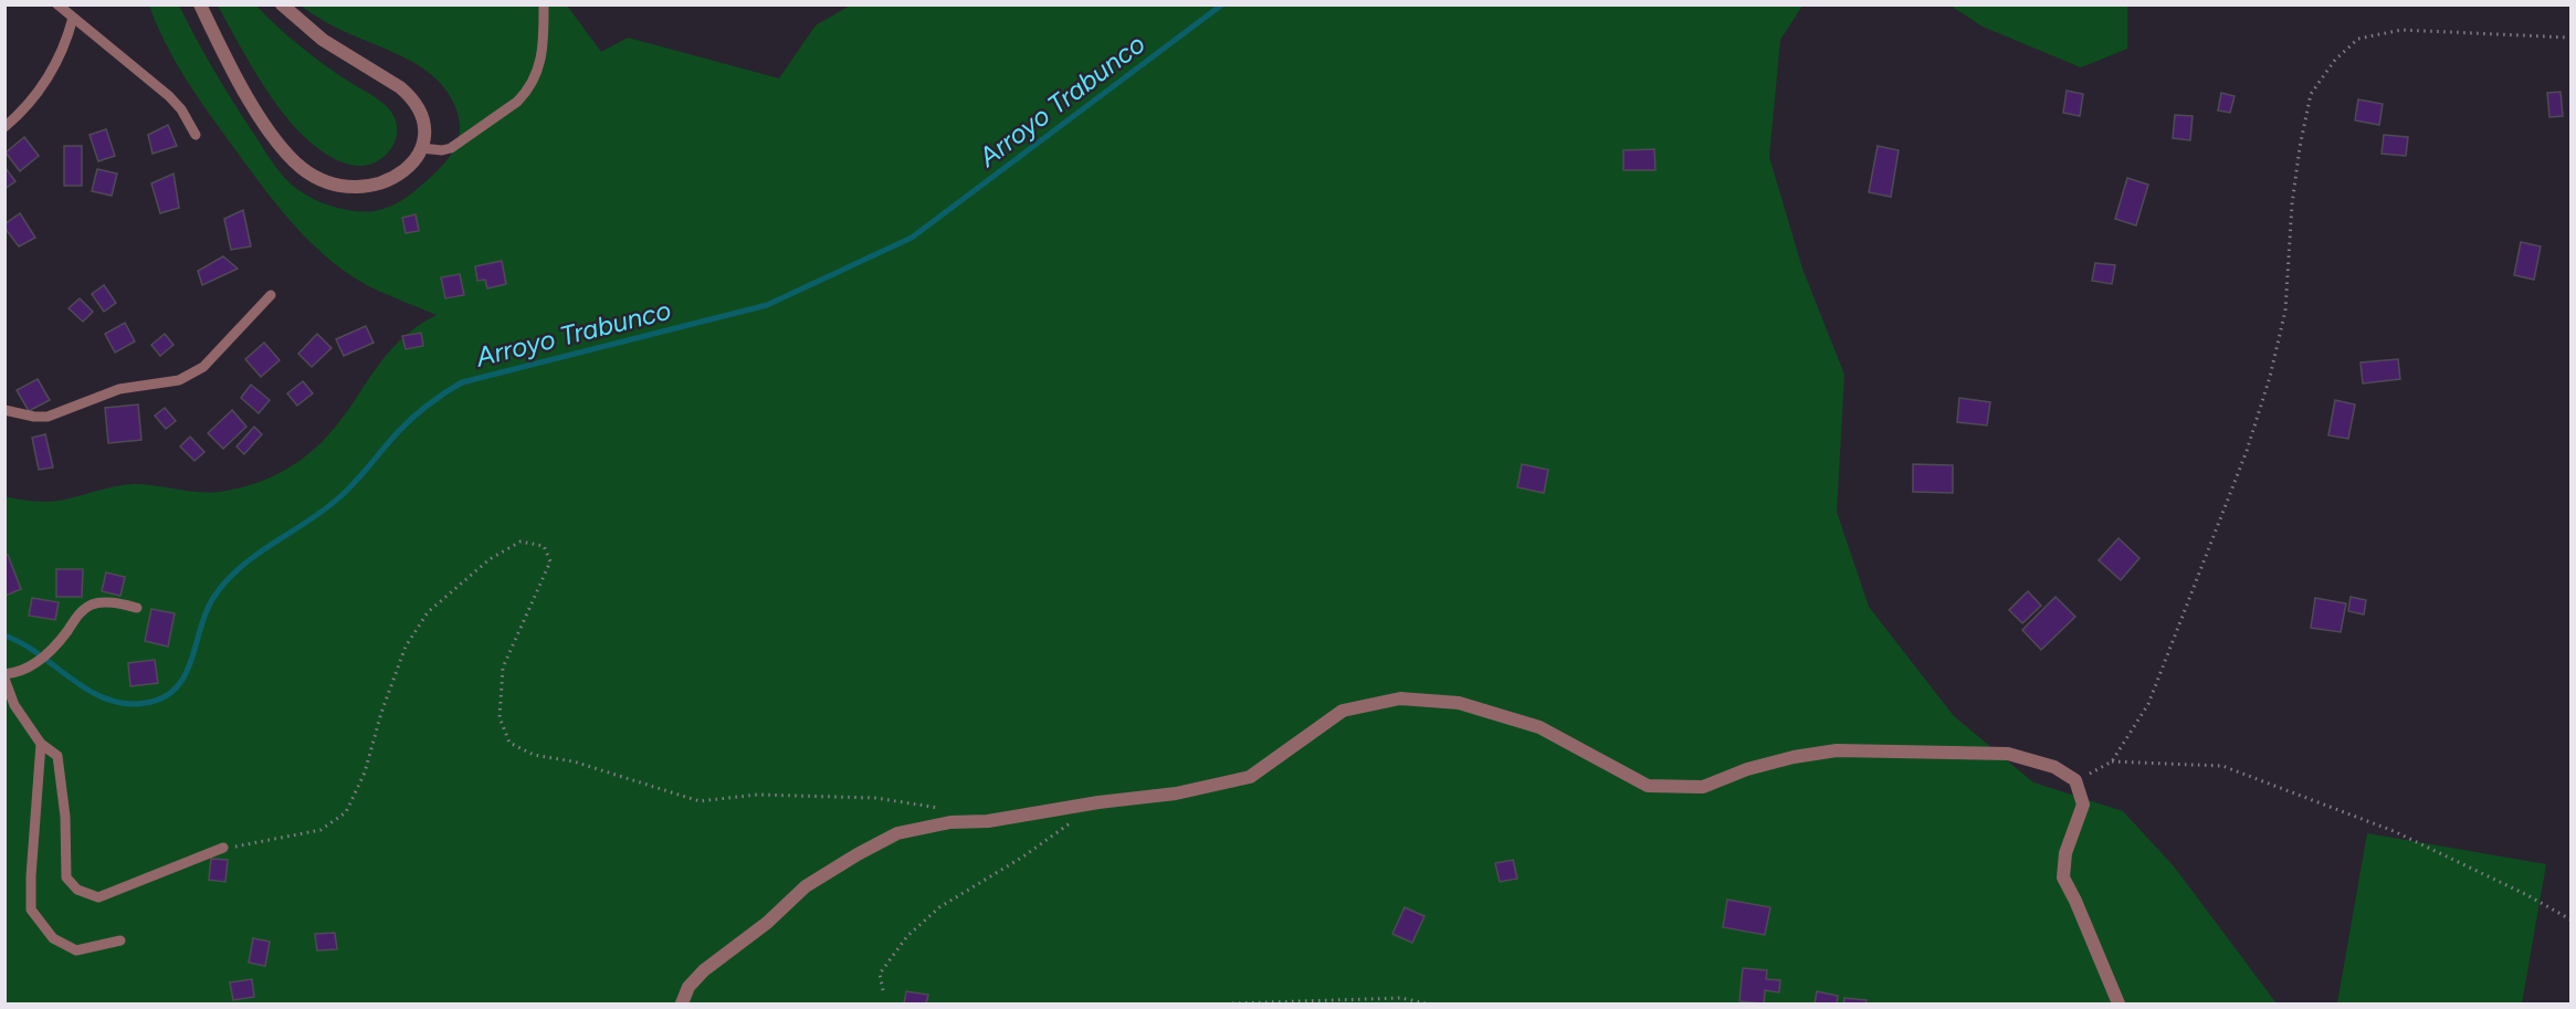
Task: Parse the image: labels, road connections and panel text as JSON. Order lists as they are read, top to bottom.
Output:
{
  "water": ["Arroyo Trabunco"]
}
